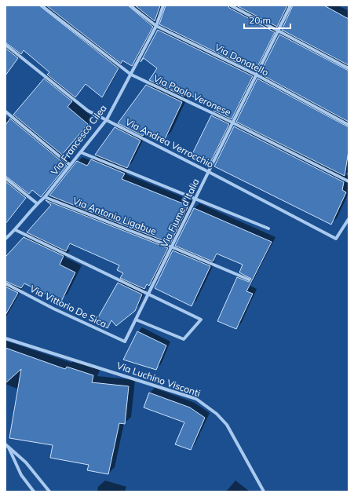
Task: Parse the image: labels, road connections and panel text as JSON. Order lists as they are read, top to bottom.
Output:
{
  "streets": {
    "street": [
      "Via Donatello",
      "Via Paolo Veronese",
      "Via Francesco Cilea",
      "Via Andrea Verrocchio",
      "Via Fiume d'Italia",
      "Via Antonio Ligabue",
      "Via Vittorio De Sica",
      "Via Luchino Visconti"
    ]
  },
  "crossings": [
    ["Via Donatello", "Via Francesco Cilea"],
    ["Via Donatello", "Via Fiume d'Italia"],
    ["Via Paolo Veronese", "Via Francesco Cilea"],
    ["Via Paolo Veronese", "Via Fiume d'Italia"],
    ["Via Francesco Cilea", "Via Andrea Verrocchio"],
    ["Via Francesco Cilea", "Via Antonio Ligabue"],
    ["Via Andrea Verrocchio", "Via Fiume d'Italia"],
    ["Via Fiume d'Italia", "Via Antonio Ligabue"],
    ["Via Fiume d'Italia", "Via Vittorio De Sica"]
  ],
  "scale_bar": "20 m"
}
